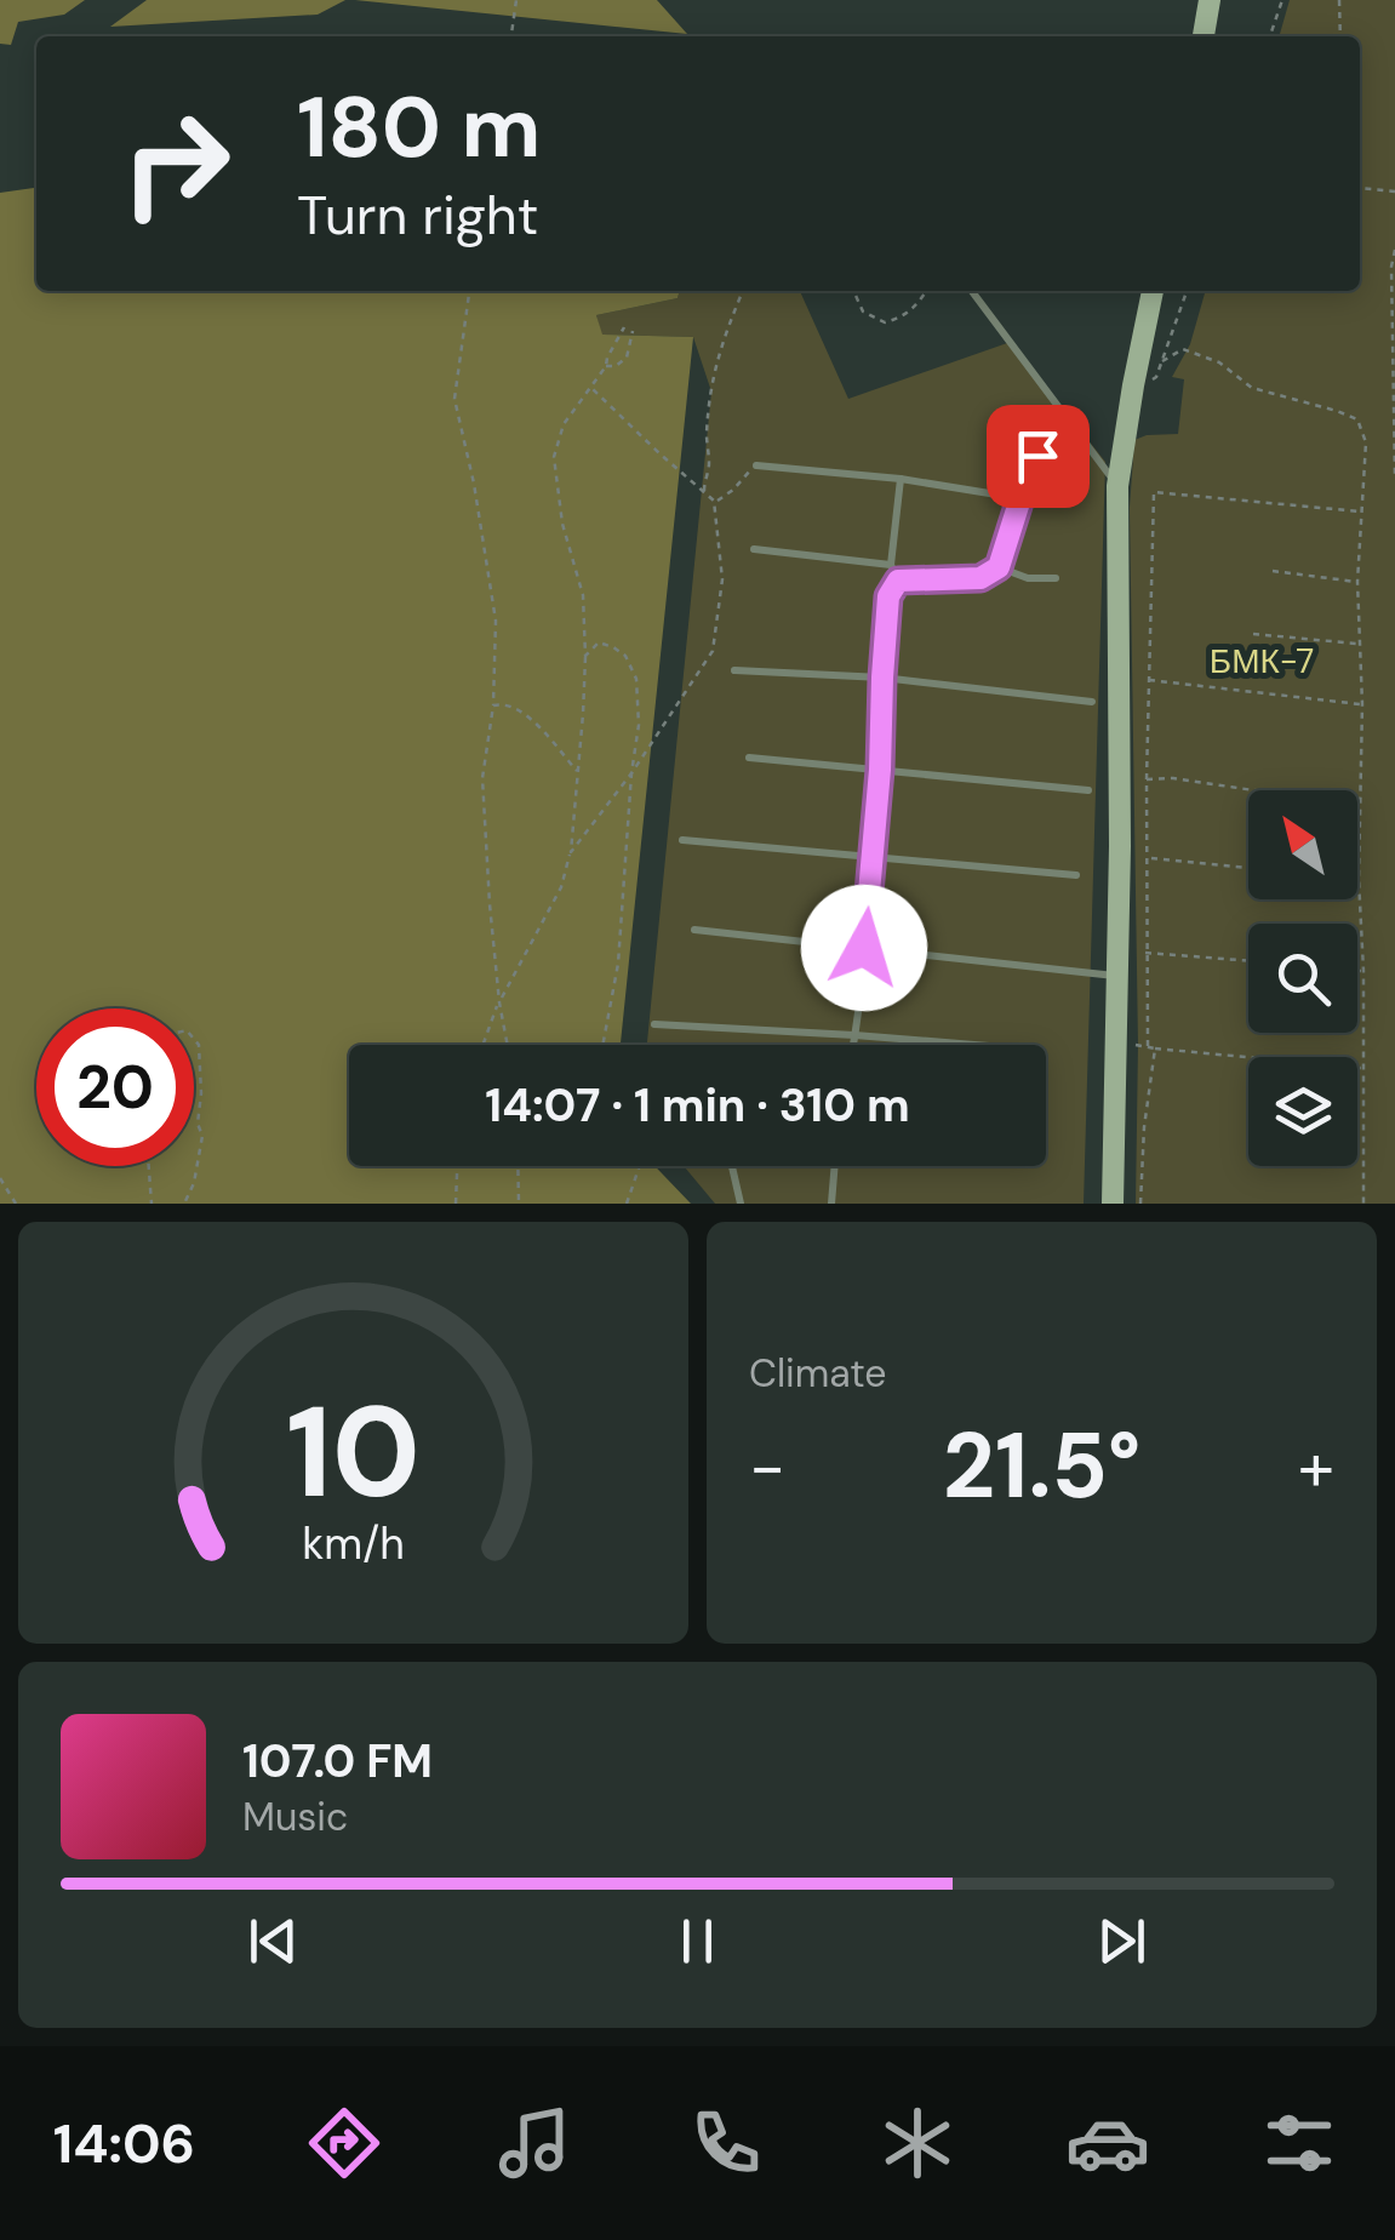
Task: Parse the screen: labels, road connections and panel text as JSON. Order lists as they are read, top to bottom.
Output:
{
  "parks": ["БМК-7"],
  "north": "top left",
  "page": {
    "turn": ["180 m", "Turn right"],
    "limit": "20",
    "trip": "14:07 · 1 min · 310 m",
    "tile": "Climate",
    "heat": ["−", "21.5°", "+"],
    "song": ["107.0 FM", "Music"],
    "tabs": "14:06",
    "gauge": ["10", "km/h"]
  }
}
